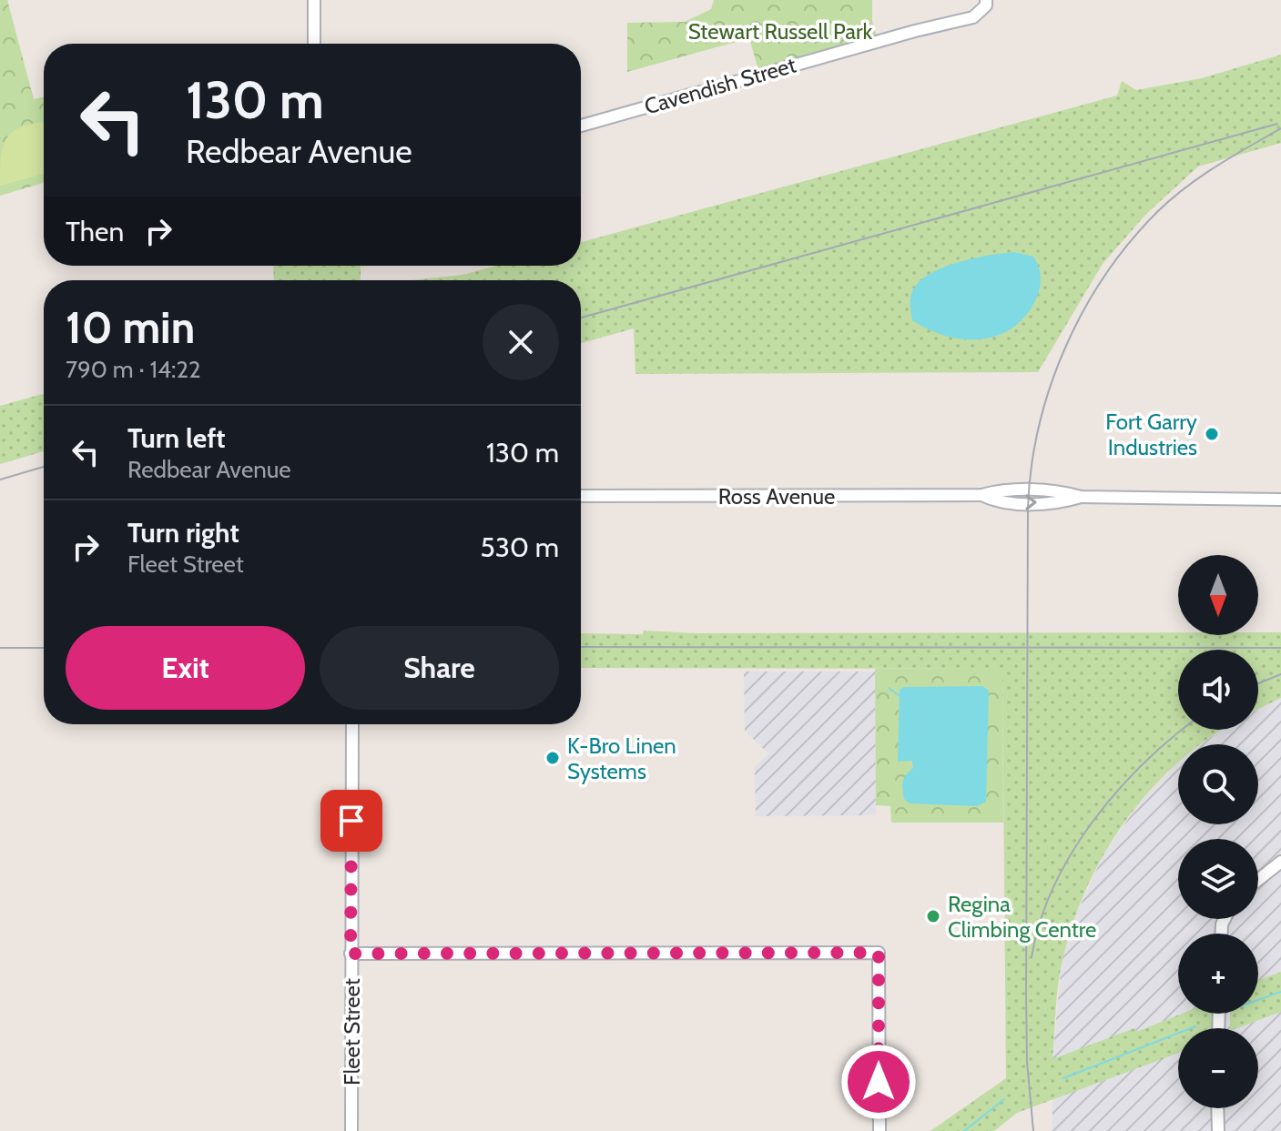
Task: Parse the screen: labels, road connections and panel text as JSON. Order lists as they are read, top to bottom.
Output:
{
  "streets": {
    "street": ["Cavendish Street", "Ross Avenue", "Fleet Street"]
  },
  "parks": ["Stewart Russell Park"],
  "places": ["Fort Garry Industries", "K-Bro Linen Systems", "Regina Climbing Centre"],
  "north": "bottom",
  "page": {
    "turn": ["130 m", "Redbear Avenue"],
    "then": "Then",
    "heading": ["10 min", "790 m · 14:22"],
    "list": [
      {
        "name": "Turn left",
        "note": "Redbear Avenue",
        "value": "130 m"
      },
      {
        "name": "Turn right",
        "note": "Fleet Street",
        "value": "530 m"
      }
    ],
    "map_buttons": ["+", "−"],
    "buttons": ["Exit", "Share"]
  }
}
